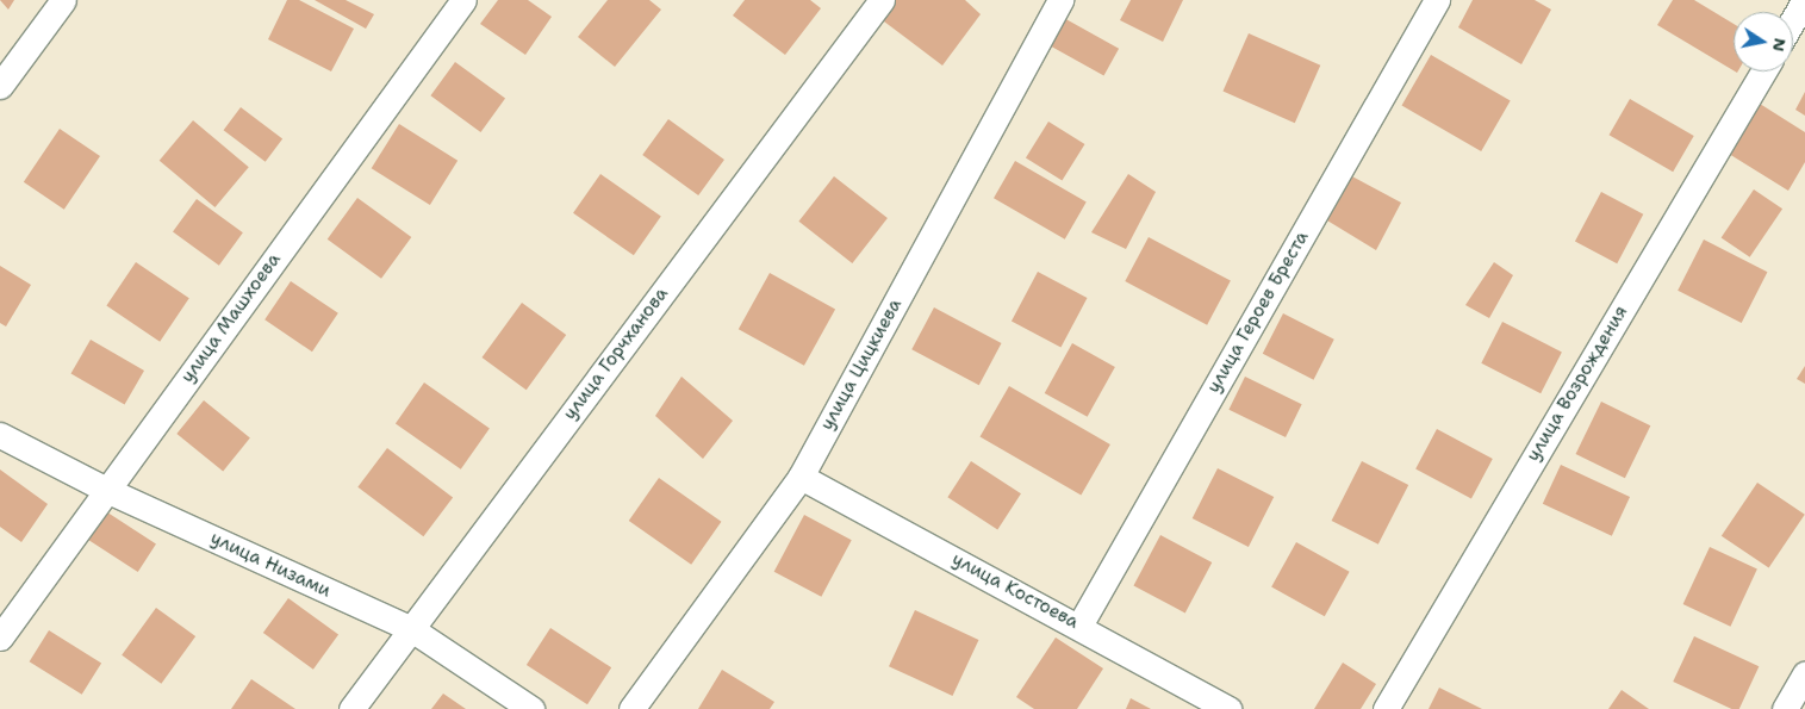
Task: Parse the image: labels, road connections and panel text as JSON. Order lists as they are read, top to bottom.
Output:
{
  "streets": {
    "street": [
      "улица Героев Бреста",
      "улица Машхоева",
      "улица Горчханова",
      "улица Цицкиева",
      "улица Возрождения",
      "улица Низами",
      "улица Костоева"
    ]
  },
  "crossings": [
    ["улица Героев Бреста", "улица Костоева"],
    ["улица Машхоева", "улица Низами"],
    ["улица Горчханова", "улица Низами"],
    ["улица Цицкиева", "улица Костоева"]
  ],
  "north": "right"
}
